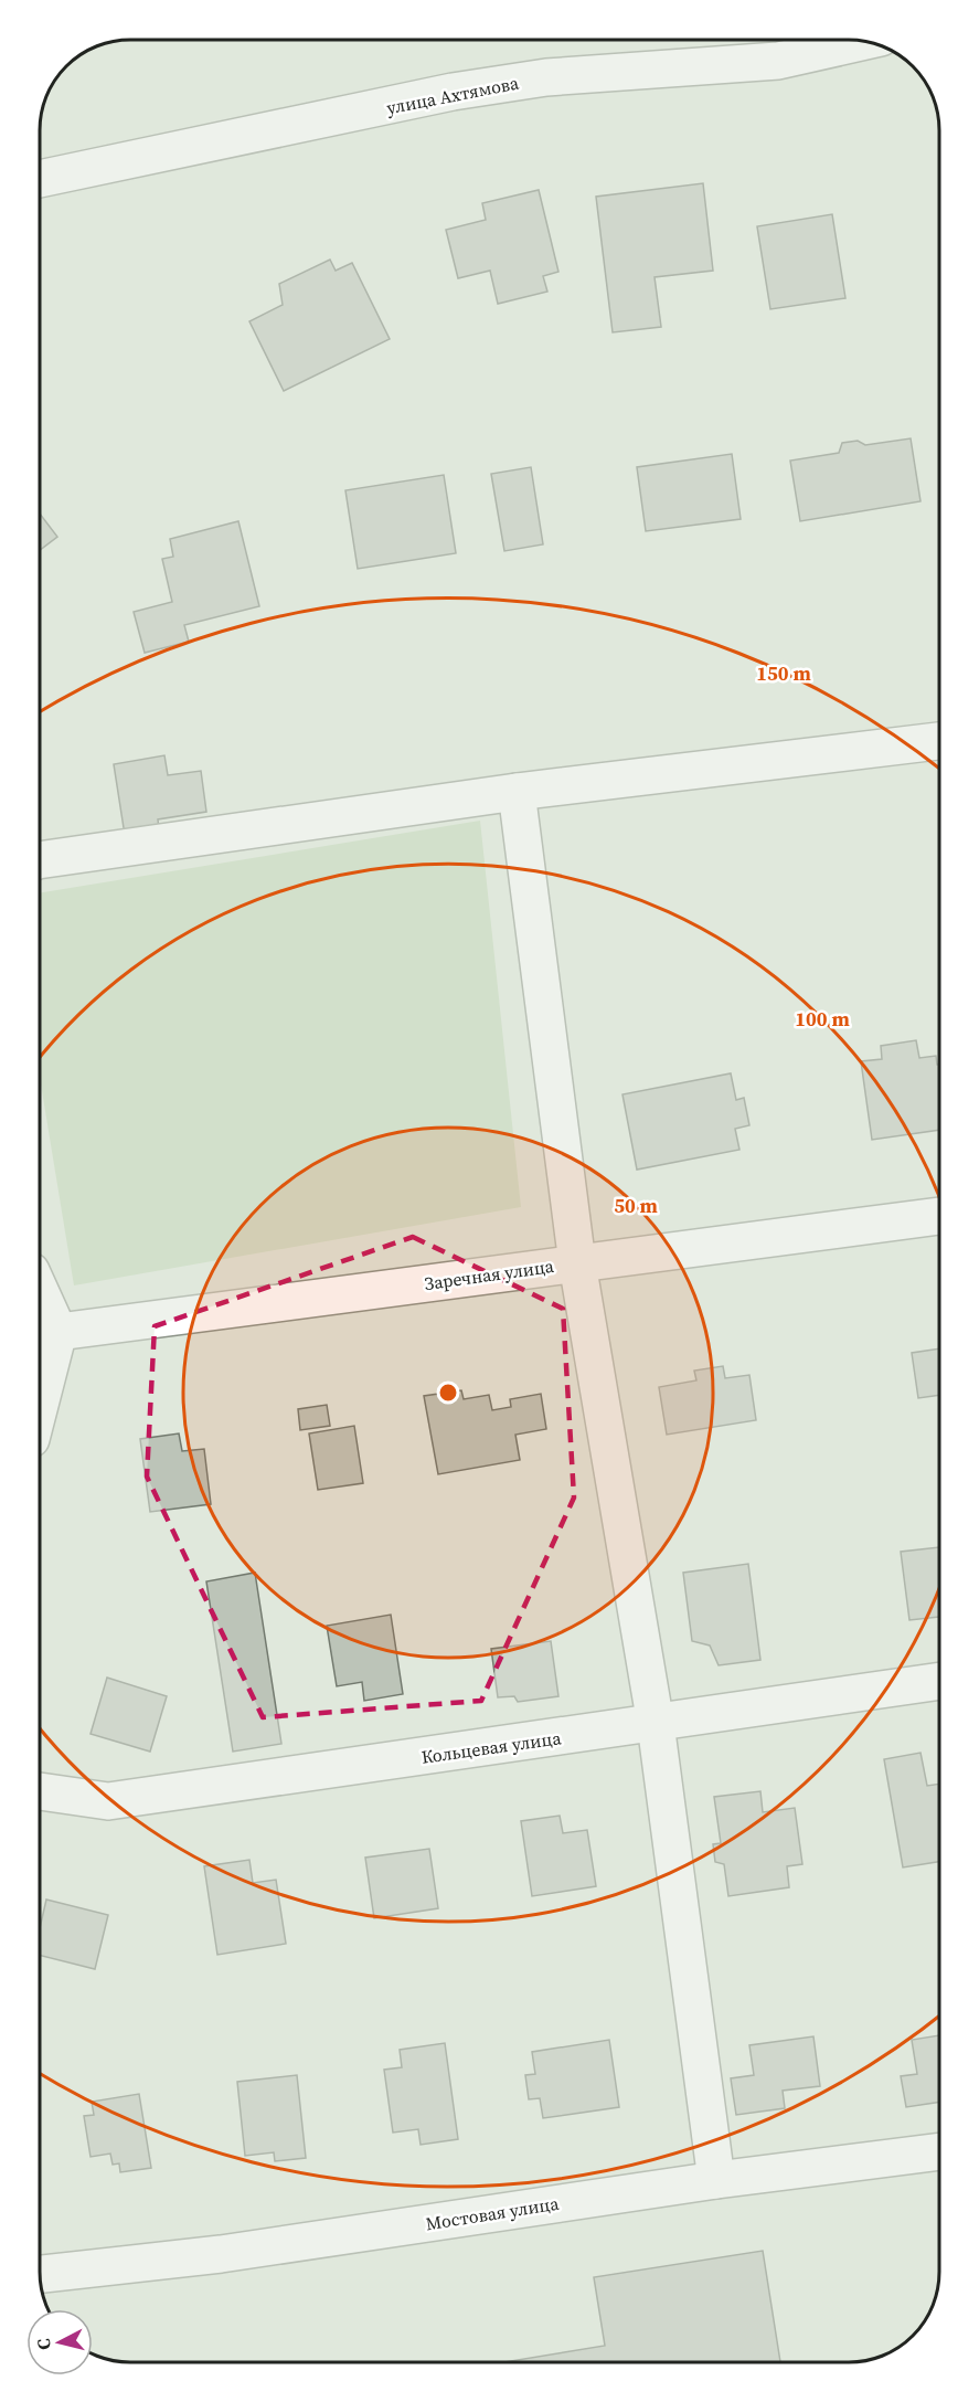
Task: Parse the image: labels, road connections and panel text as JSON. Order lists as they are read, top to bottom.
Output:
{
  "streets": {
    "street": [
      "улица Ахтямова",
      "Заречная улица",
      "Кольцевая улица",
      "Мостовая улица"
    ]
  },
  "north": "left",
  "rings": ["150 m", "100 m", "50 m"]
}
